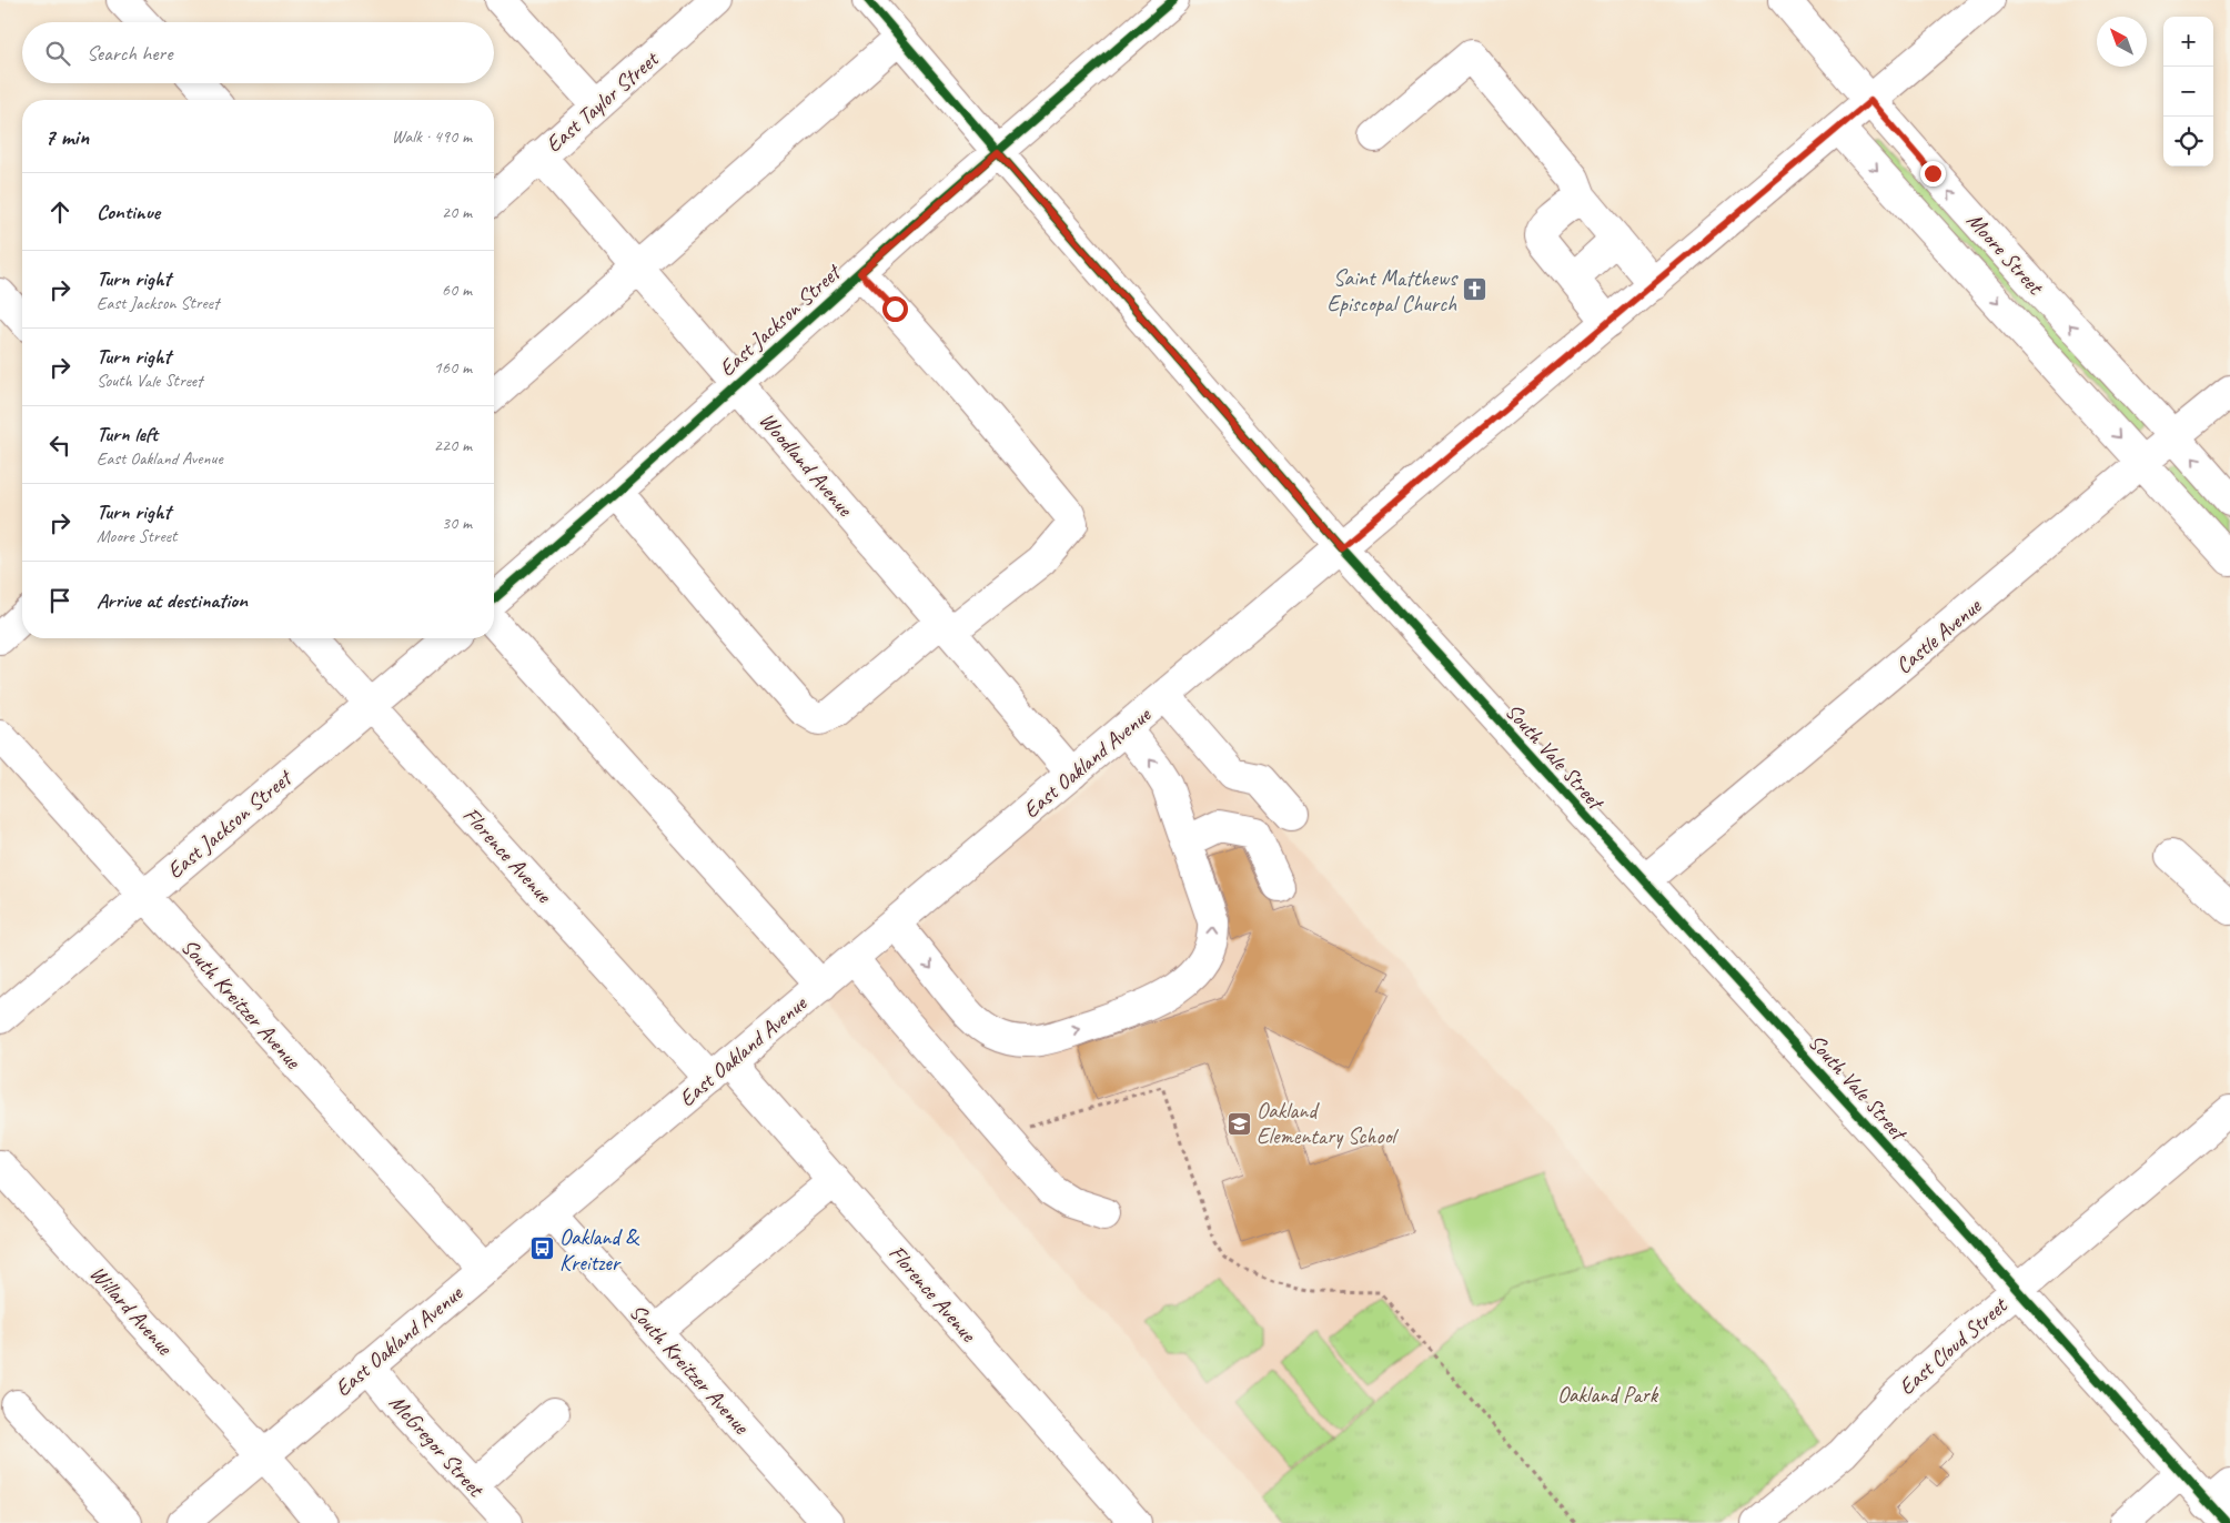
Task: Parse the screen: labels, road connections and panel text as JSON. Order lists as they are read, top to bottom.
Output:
{
  "streets": {
    "street": [
      "East Taylor Street",
      "Moore Street",
      "East Jackson Street",
      "Woodland Avenue",
      "Castle Avenue",
      "South Vale Street",
      "East Oakland Avenue",
      "Florence Avenue",
      "South Kreitzer Avenue",
      "Willard Avenue",
      "East Cloud Street",
      "McGregor Street"
    ]
  },
  "crossings": [
    ["East Taylor Street", "Woodland Avenue"],
    ["Moore Street", "Castle Avenue"],
    ["Moore Street", "East Oakland Avenue"],
    ["East Jackson Street", "Woodland Avenue"],
    ["East Jackson Street", "South Vale Street"],
    ["East Jackson Street", "Florence Avenue"],
    ["East Jackson Street", "South Kreitzer Avenue"],
    ["Woodland Avenue", "East Oakland Avenue"],
    ["Castle Avenue", "South Vale Street"],
    ["South Vale Street", "East Oakland Avenue"],
    ["South Vale Street", "East Cloud Street"],
    ["East Oakland Avenue", "Florence Avenue"],
    ["East Oakland Avenue", "South Kreitzer Avenue"],
    ["East Oakland Avenue", "Willard Avenue"],
    ["East Oakland Avenue", "McGregor Street"]
  ],
  "parks": ["Oakland Park"],
  "places": {
    "church": ["Saint Matthews Episcopal Church"],
    "school or university": ["Oakland Elementary School"],
    "bus stop": ["Oakland & Kreitzer"]
  },
  "north": "top left",
  "page": {
    "map_buttons": ["+", "−"],
    "search": "Search here",
    "heading": ["7 min", "Walk · 490 m"],
    "list": [
      ["Continue", "20 m"],
      ["Turn right", "East Jackson Street", "60 m"],
      ["Turn right", "South Vale Street", "160 m"],
      ["Turn left", "East Oakland Avenue", "220 m"],
      ["Turn right", "Moore Street", "30 m"],
      "Arrive at destination"
    ]
  }
}
